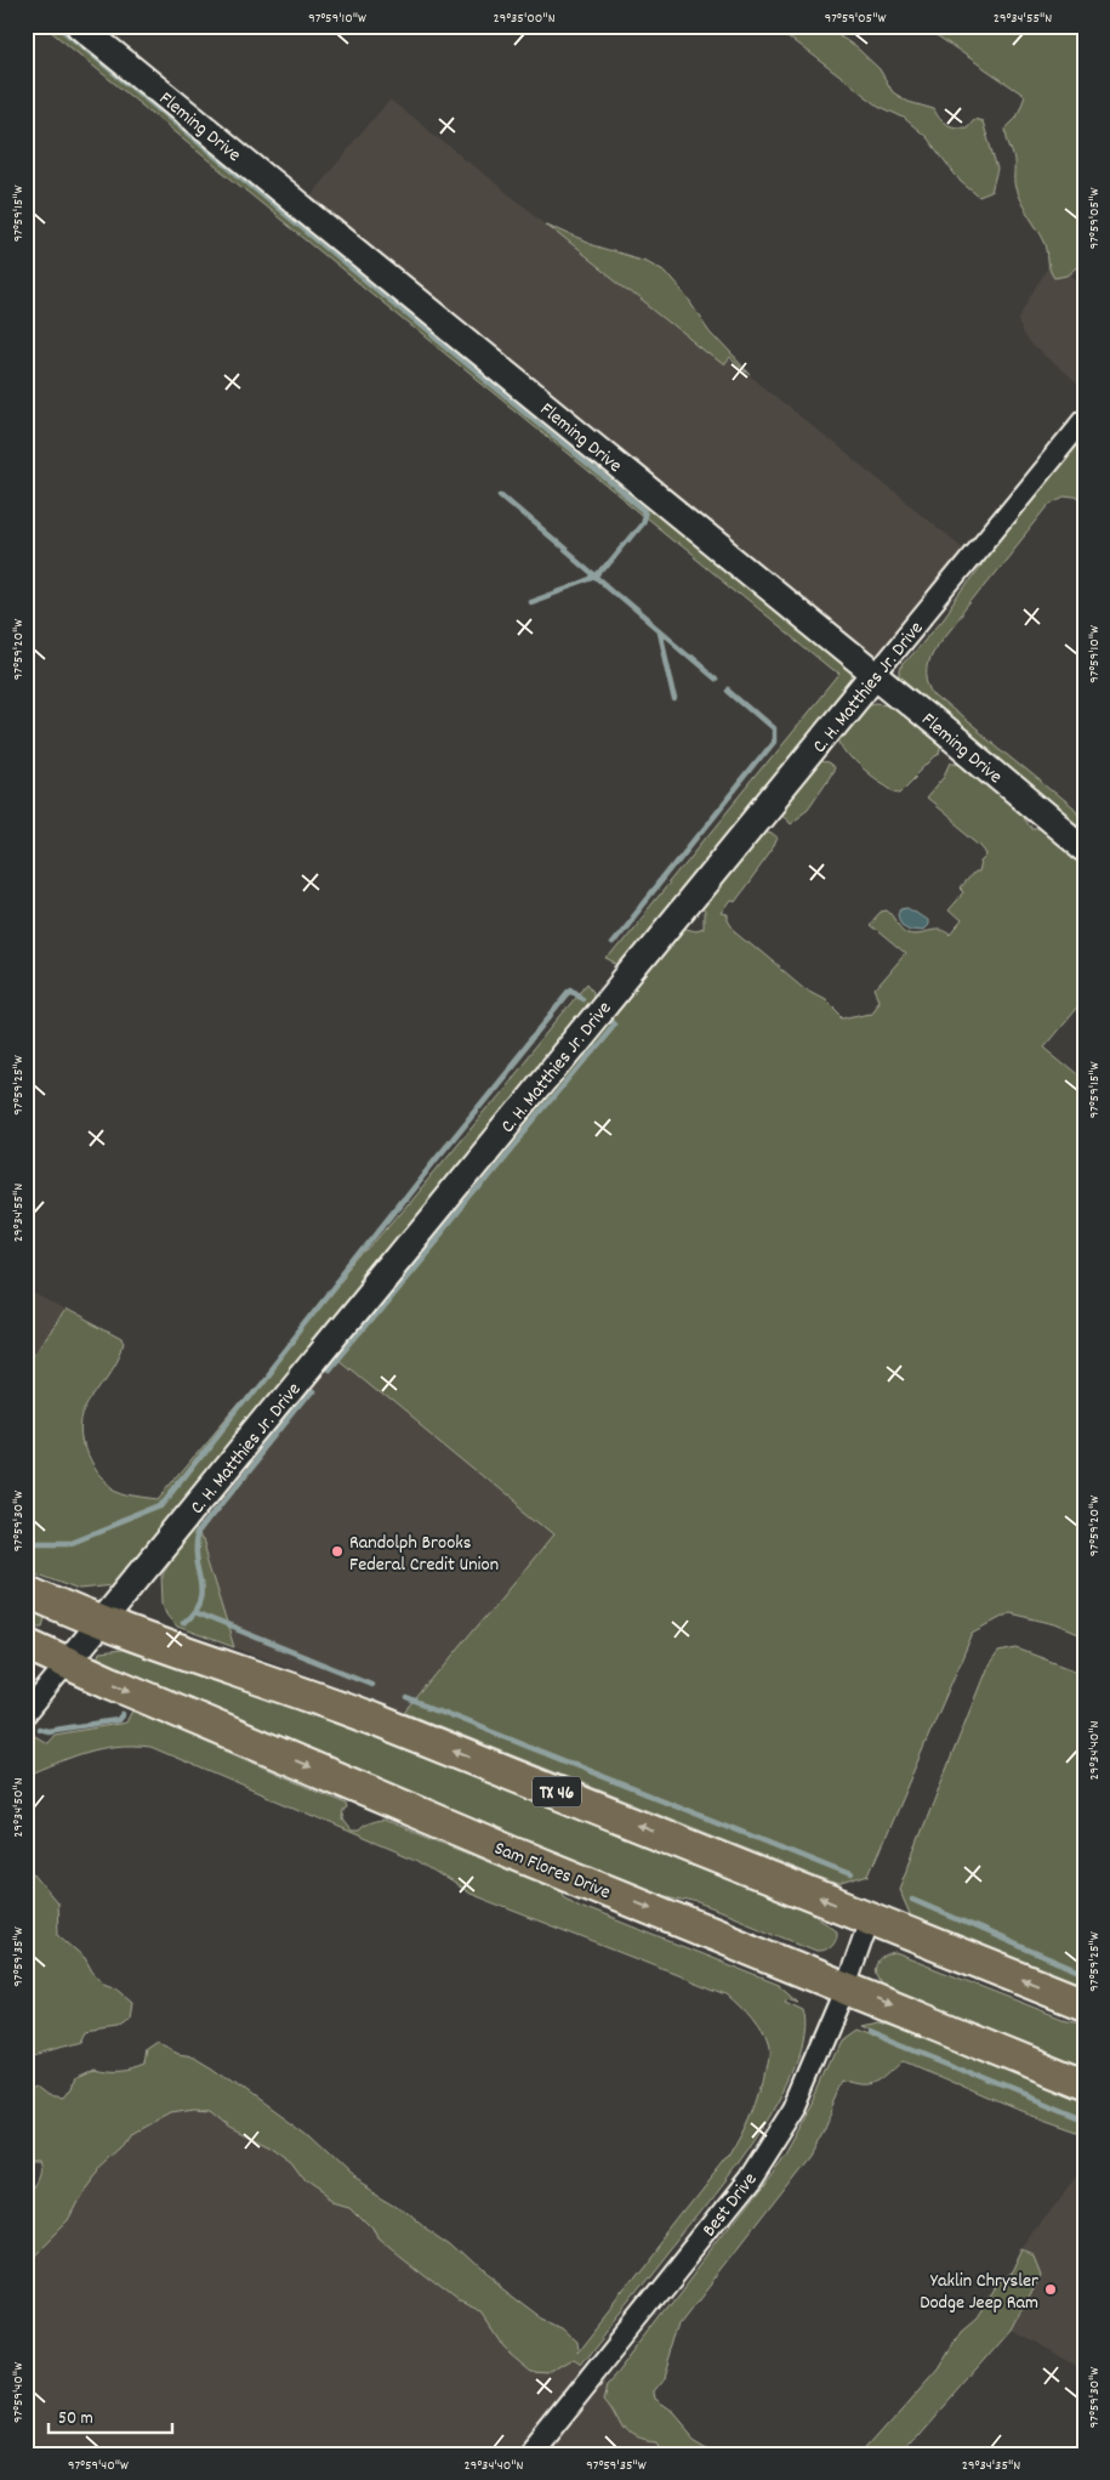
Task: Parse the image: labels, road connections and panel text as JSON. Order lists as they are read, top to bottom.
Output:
{
  "streets": {
    "main road": ["TX 46", "Sam Flores Drive"],
    "street": ["Fleming Drive", "C. H. Matthies Jr. Drive", "Best Drive"]
  },
  "crossings": [
    ["Fleming Drive", "C. H. Matthies Jr. Drive"],
    ["C. H. Matthies Jr. Drive", "TX 46"],
    ["C. H. Matthies Jr. Drive", "Sam Flores Drive"],
    ["TX 46", "Best Drive"],
    ["Sam Flores Drive", "Best Drive"]
  ],
  "places": ["Randolph Brooks Federal Credit Union", "Yaklin Chrysler Dodge Jeep Ram"],
  "scale_bar": "50 m",
  "coordinates": [
    "97°59'10\"W",
    "29°35'00\"N",
    "97°59'05\"W",
    "29°34'55\"N",
    "97°59'15\"W",
    "97°59'20\"W",
    "97°59'25\"W",
    "97°59'30\"W",
    "29°34'40\"N",
    "29°34'50\"N",
    "97°59'35\"W",
    "97°59'40\"W",
    "29°34'35\"N"
  ]
}
